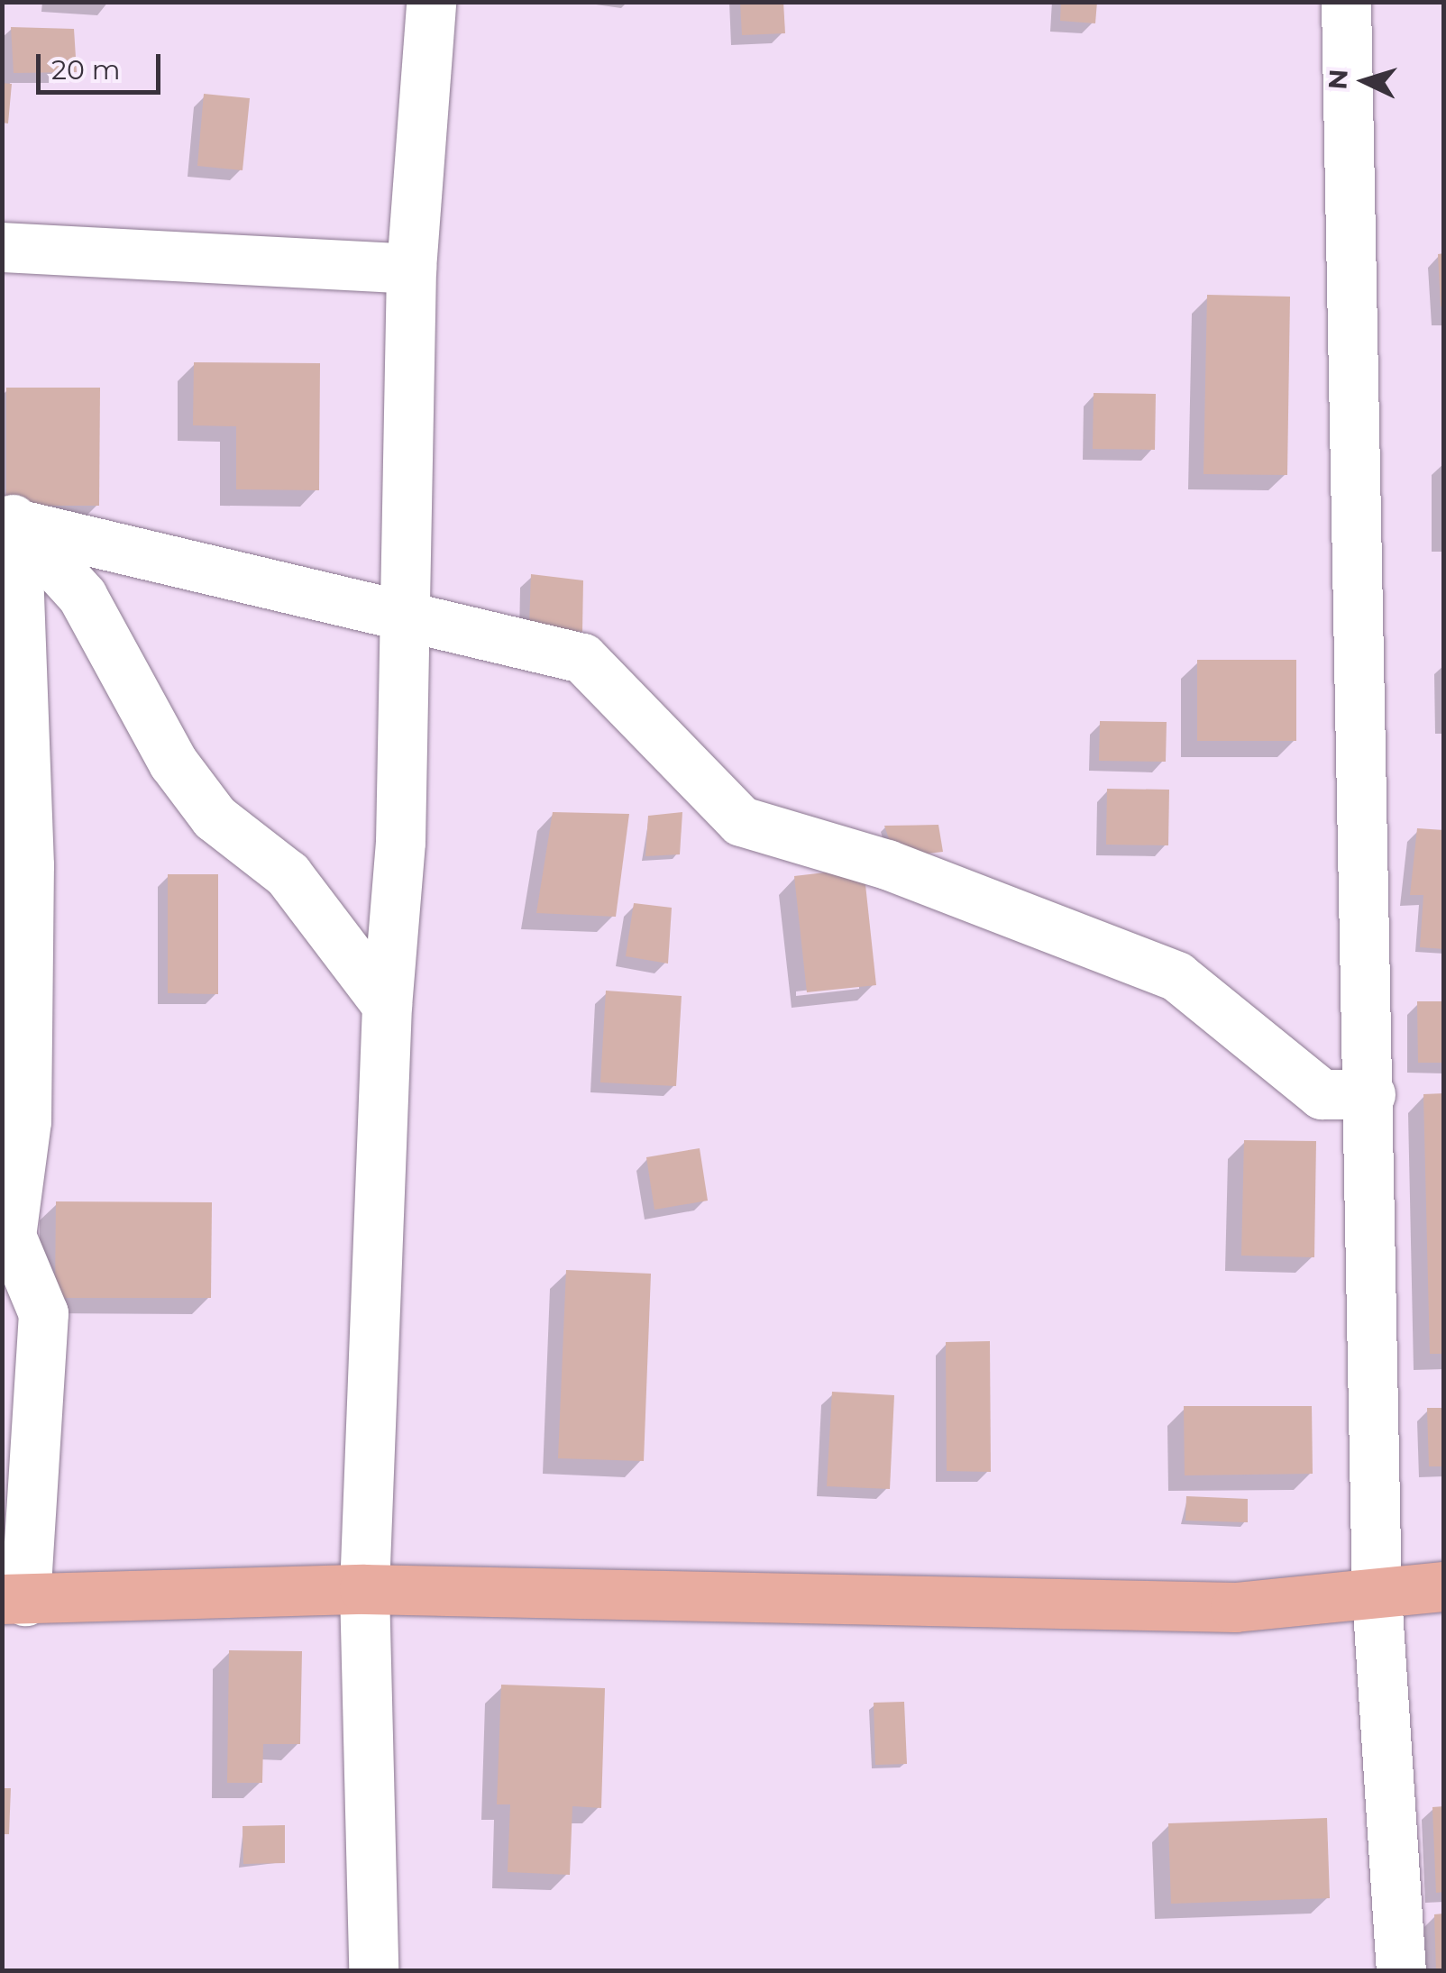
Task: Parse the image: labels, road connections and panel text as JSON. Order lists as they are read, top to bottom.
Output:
{
  "scale_bar": "20 m",
  "north": "left"
}
